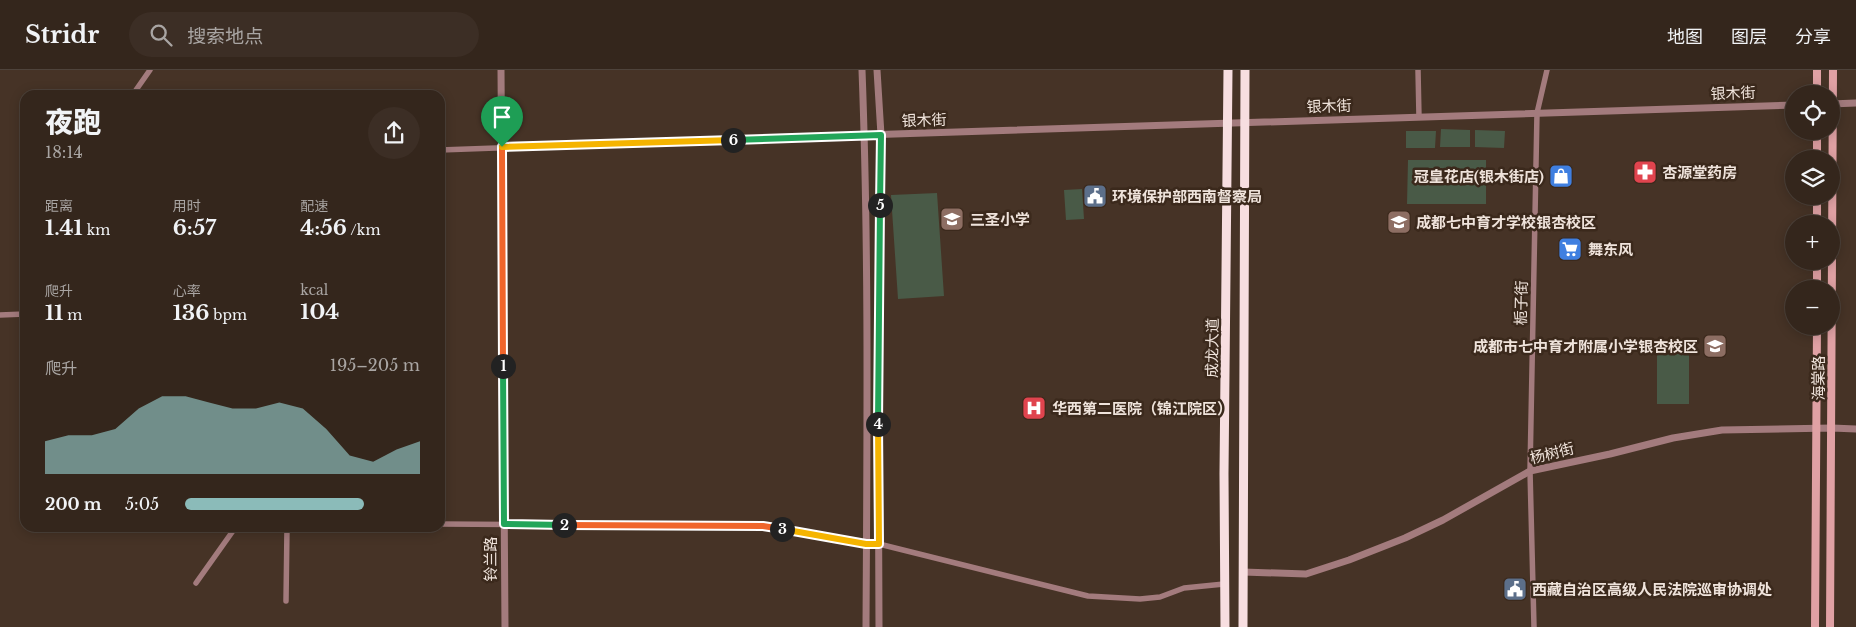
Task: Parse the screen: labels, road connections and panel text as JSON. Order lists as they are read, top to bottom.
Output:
{
  "streets": {
    "highway": ["成龙大道"],
    "main road": ["海棠路"],
    "street": [
      "银木街",
      "栀子街",
      "杨树街",
      "铃兰路"
    ]
  },
  "crossings": [
    ["银木街", "栀子街"],
    ["银木街", "成龙大道"],
    ["栀子街", "杨树街"],
    ["海棠路", "杨树街"]
  ],
  "places": {
    "pharmacy": ["杏源堂药房"],
    "shop": ["冠皇花店(银木街店)"],
    "public building": ["环境保护部西南督察局", "西藏自治区高级人民法院巡审协调处"],
    "school or university": ["三圣小学", "成都七中育才学校银杏校区", "成都市七中育才附属小学银杏校区"],
    "supermarket": ["舞东风"],
    "hospital": ["华西第二医院（锦江院区）"]
  },
  "page": {
    "header": "Stridr",
    "search": "搜索地点",
    "nav": ["地图", "图层", "分享"],
    "map_buttons": ["+", "−"],
    "heading": ["夜跑", "18:14"],
    "pins": [
      "6",
      "5",
      "1",
      "4",
      "2",
      "3"
    ],
    "stats": [
      ["距离", "1.41 km"],
      ["用时", "6:57"],
      ["配速", "4:56 /km"],
      ["爬升", "11 m"],
      ["心率", "136 bpm"],
      ["kcal", "104"]
    ],
    "chart": ["爬升", "195–205 m"],
    "list": [
      {
        "name": "200 m",
        "note": "5:05"
      }
    ]
  }
}
